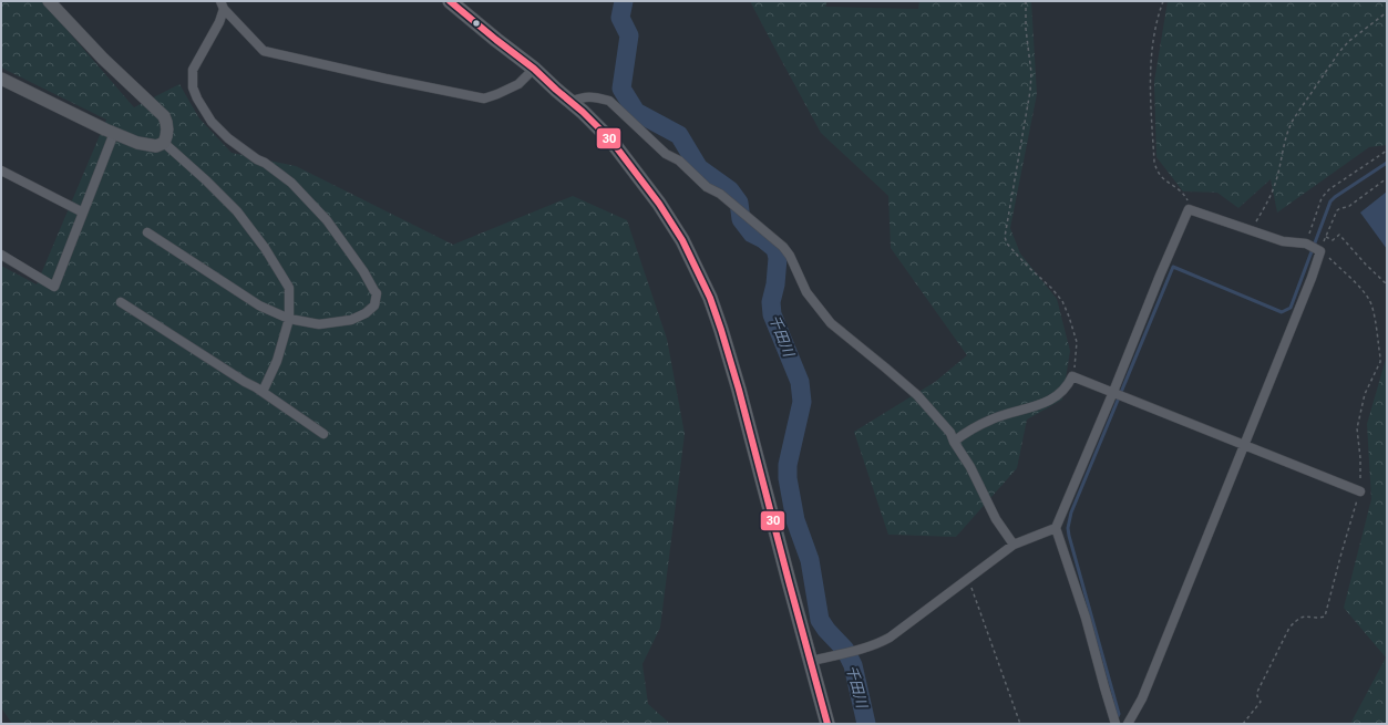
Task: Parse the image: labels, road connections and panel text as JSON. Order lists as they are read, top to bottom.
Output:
{
  "water": ["千田川"],
  "lines": ["transit line 30"]
}
